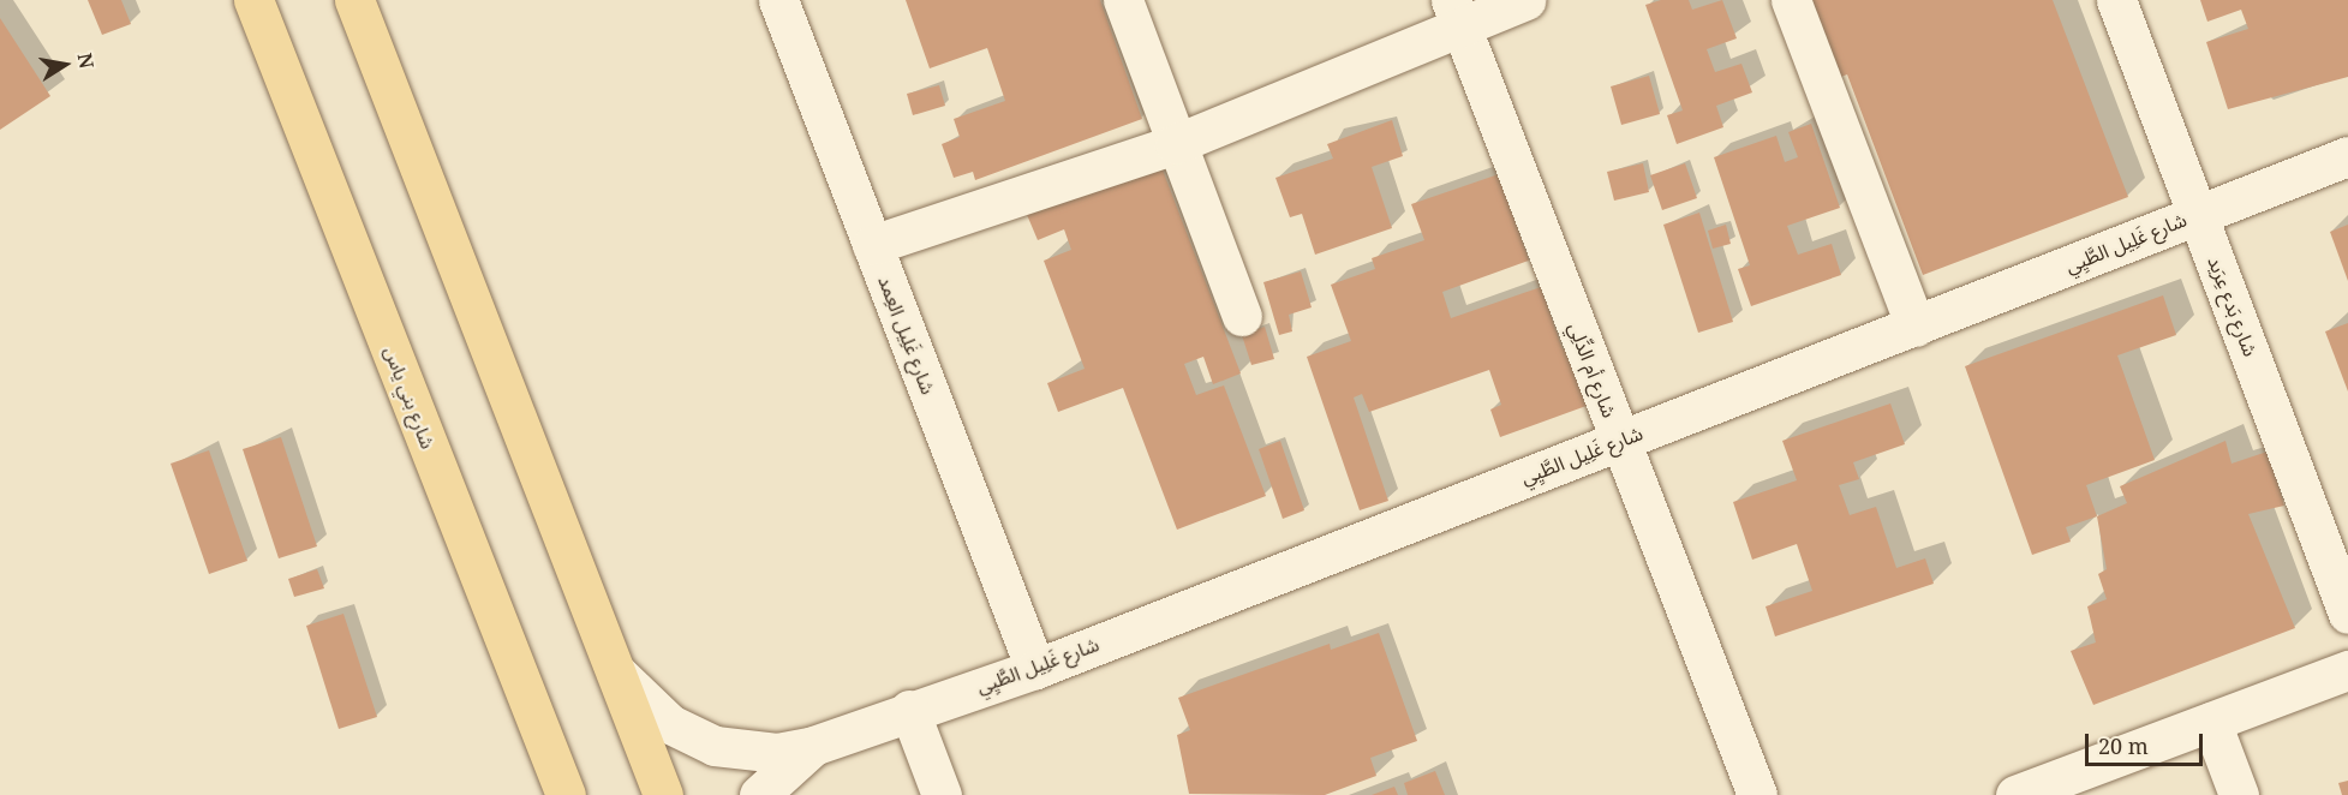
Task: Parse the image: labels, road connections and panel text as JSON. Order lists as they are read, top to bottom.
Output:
{
  "streets": {
    "main road": ["شارع بني ياس"],
    "street": [
      "شارع غَلِيل الطَّيِي",
      "شارع بَدع عِرَيد",
      "شارع غَلِيل العِمد",
      "شارع أم الدِّلِي"
    ]
  },
  "crossings": [
    ["شارع غَلِيل الطَّيِي", "شارع بَدع عِرَيد"],
    ["شارع غَلِيل الطَّيِي", "شارع غَلِيل العِمد"],
    ["شارع غَلِيل الطَّيِي", "شارع أم الدِّلِي"]
  ],
  "scale_bar": "20 m",
  "north": "right"
}
